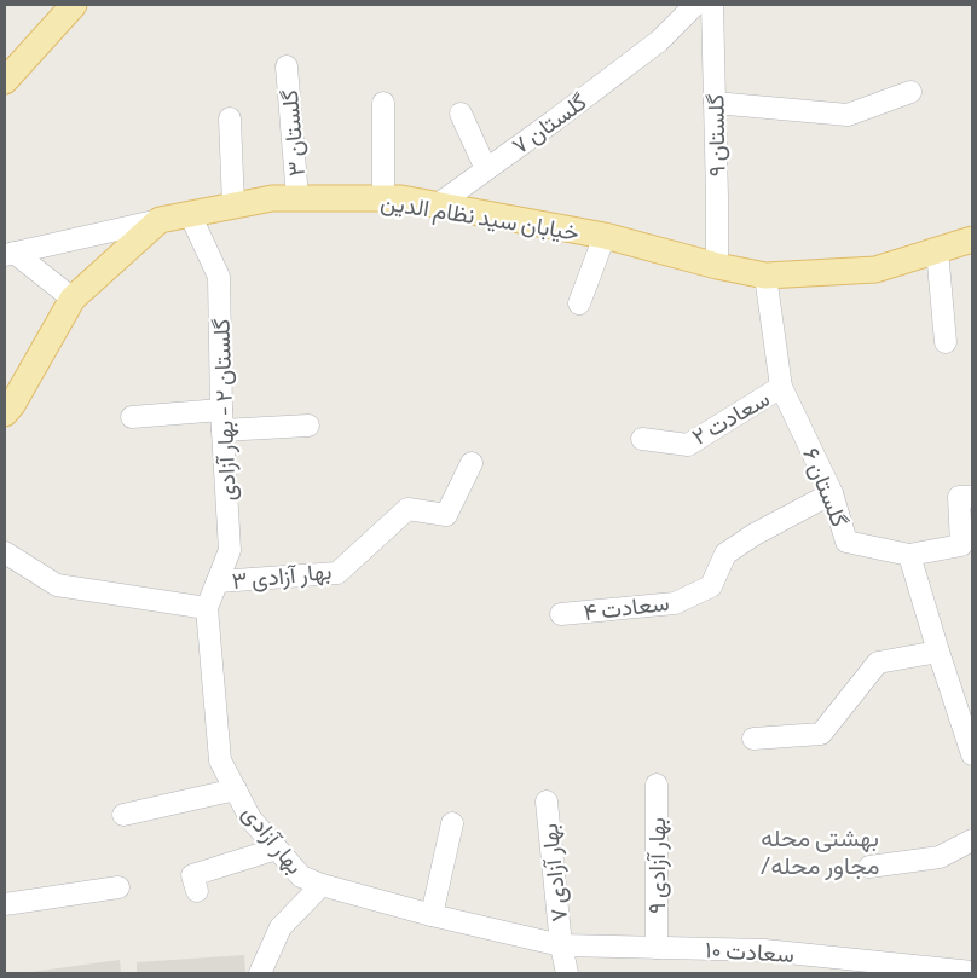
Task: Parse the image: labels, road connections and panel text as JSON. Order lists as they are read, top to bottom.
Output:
{
  "streets": {
    "main road": ["خیابان سید نظام الدین"],
    "street": [
      "گلستان ۷",
      "گلستان ۳",
      "گلستان ۹",
      "گلستان ۲ - بهار آزادی",
      "سعادت ۲",
      "گلستان ۶",
      "بهار آزادی ۳",
      "سعادت ۴",
      "بهار آزادی",
      "بهار آزادی ۹",
      "بهار آزادی ۷",
      "سعادت ۱۰"
    ]
  },
  "crossings": [
    ["گلستان ۷", "خیابان سید نظام الدین"],
    ["گلستان ۳", "خیابان سید نظام الدین"],
    ["گلستان ۹", "خیابان سید نظام الدین"],
    ["خیابان سید نظام الدین", "گلستان ۲ - بهار آزادی"],
    ["خیابان سید نظام الدین", "گلستان ۶"],
    ["گلستان ۲ - بهار آزادی", "بهار آزادی ۳"],
    ["گلستان ۲ - بهار آزادی", "بهار آزادی"],
    ["سعادت ۲", "گلستان ۶"],
    ["گلستان ۶", "سعادت ۴"],
    ["بهار آزادی", "بهار آزادی ۷"],
    ["بهار آزادی", "سعادت ۱۰"],
    ["بهار آزادی ۹", "سعادت ۱۰"],
    ["بهار آزادی ۷", "سعادت ۱۰"]
  ],
  "districts": ["بهشتی محله /مجاور محله"]
}
